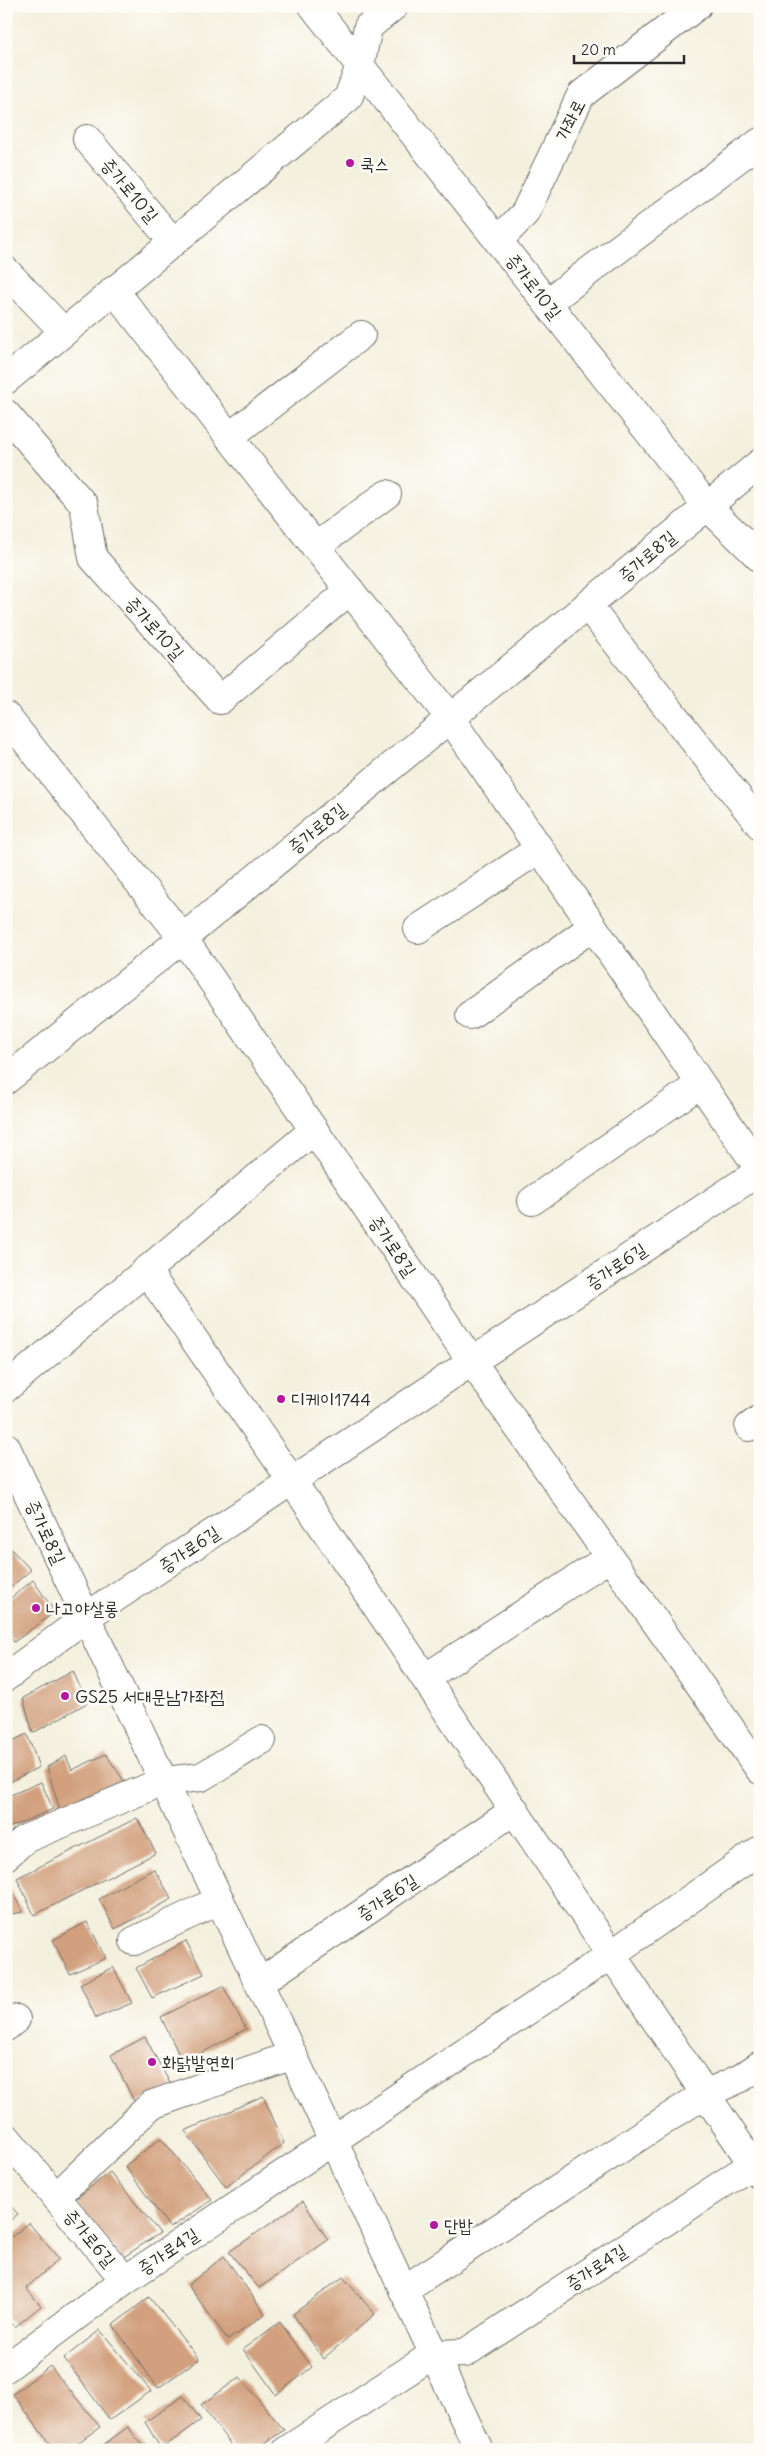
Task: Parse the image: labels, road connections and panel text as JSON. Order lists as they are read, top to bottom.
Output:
{
  "streets": {
    "street": [
      "가좌로",
      "증가로10길",
      "증가로8길",
      "증가로6길",
      "증가로4길"
    ]
  },
  "crossings": [
    ["가좌로", "증가로10길"],
    ["증가로10길", "증가로8길"],
    ["증가로8길", "증가로6길"],
    ["증가로6길", "증가로4길"]
  ],
  "places": [
    "쿡스",
    "디케이1744",
    "나고야살롱",
    "GS25 서대문남가좌점",
    "화닭발연희",
    "단밥"
  ],
  "scale_bar": "20 m"
}
